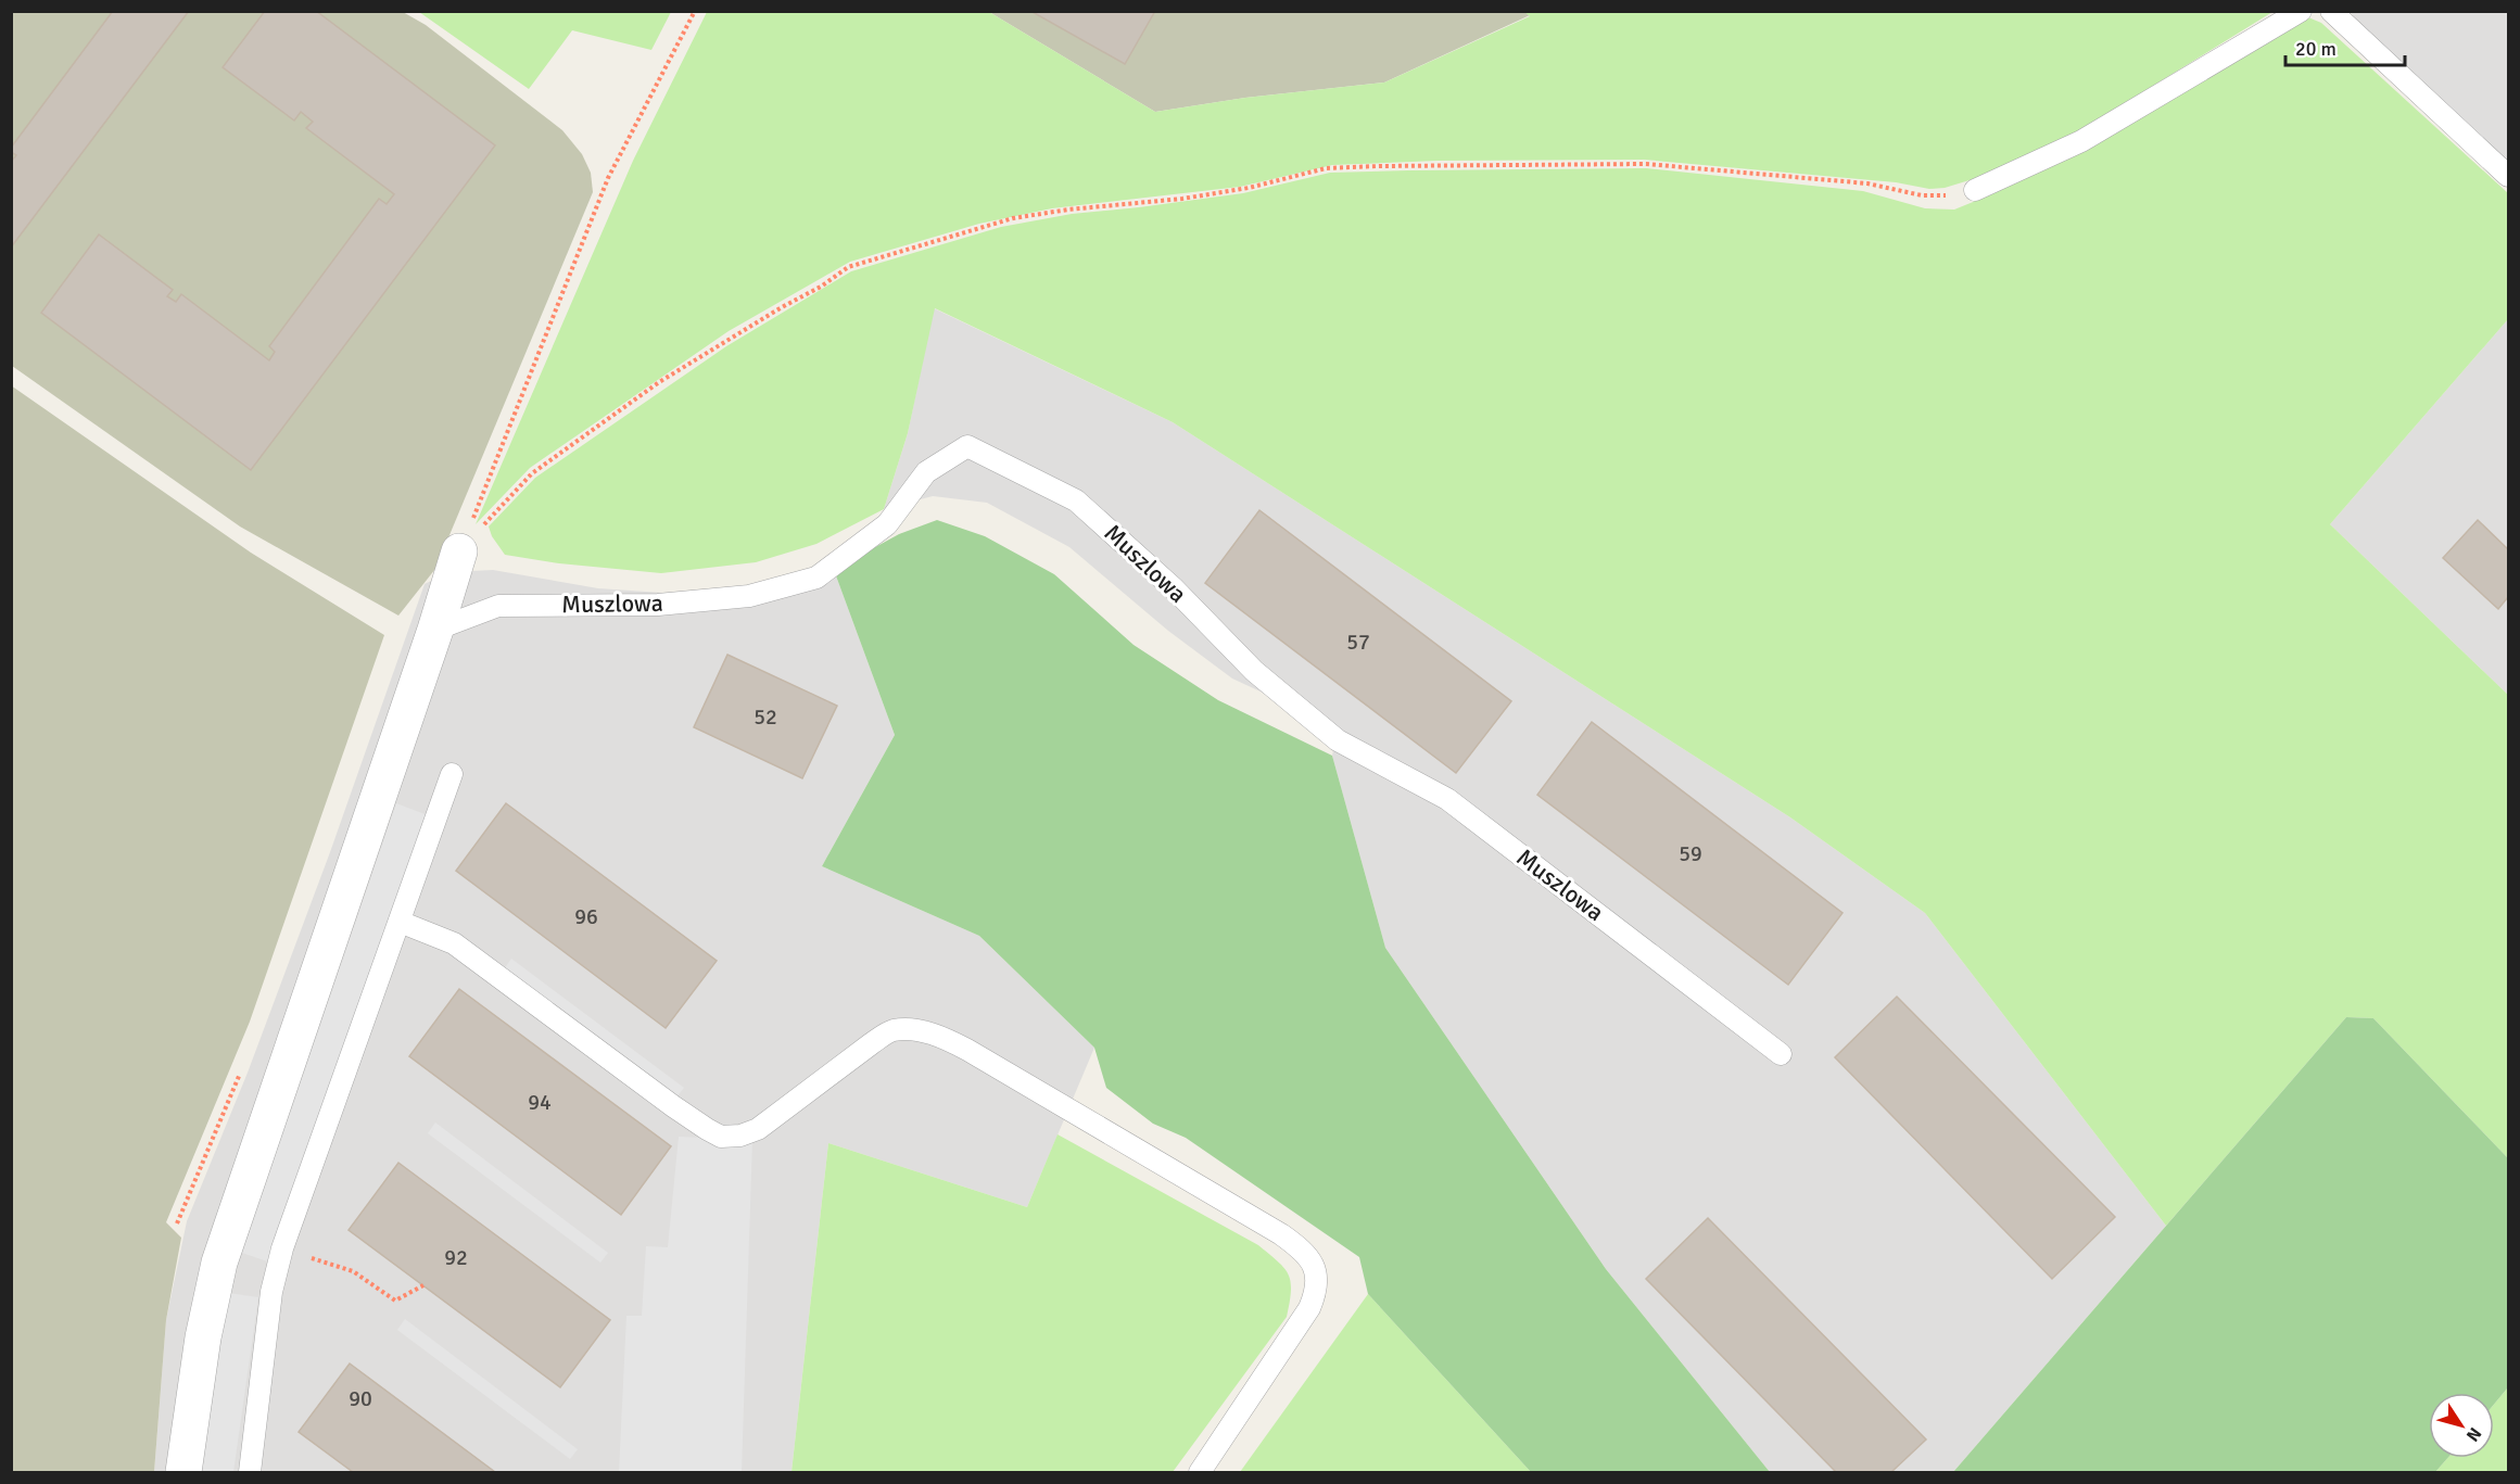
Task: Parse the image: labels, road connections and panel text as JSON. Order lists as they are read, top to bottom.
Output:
{
  "streets": {
    "lane": ["Muszlowa"]
  },
  "house_numbers": [
    "57",
    "52",
    "59",
    "96",
    "94",
    "92",
    "90"
  ],
  "scale_bar": "20 m",
  "north": "bottom right"
}
